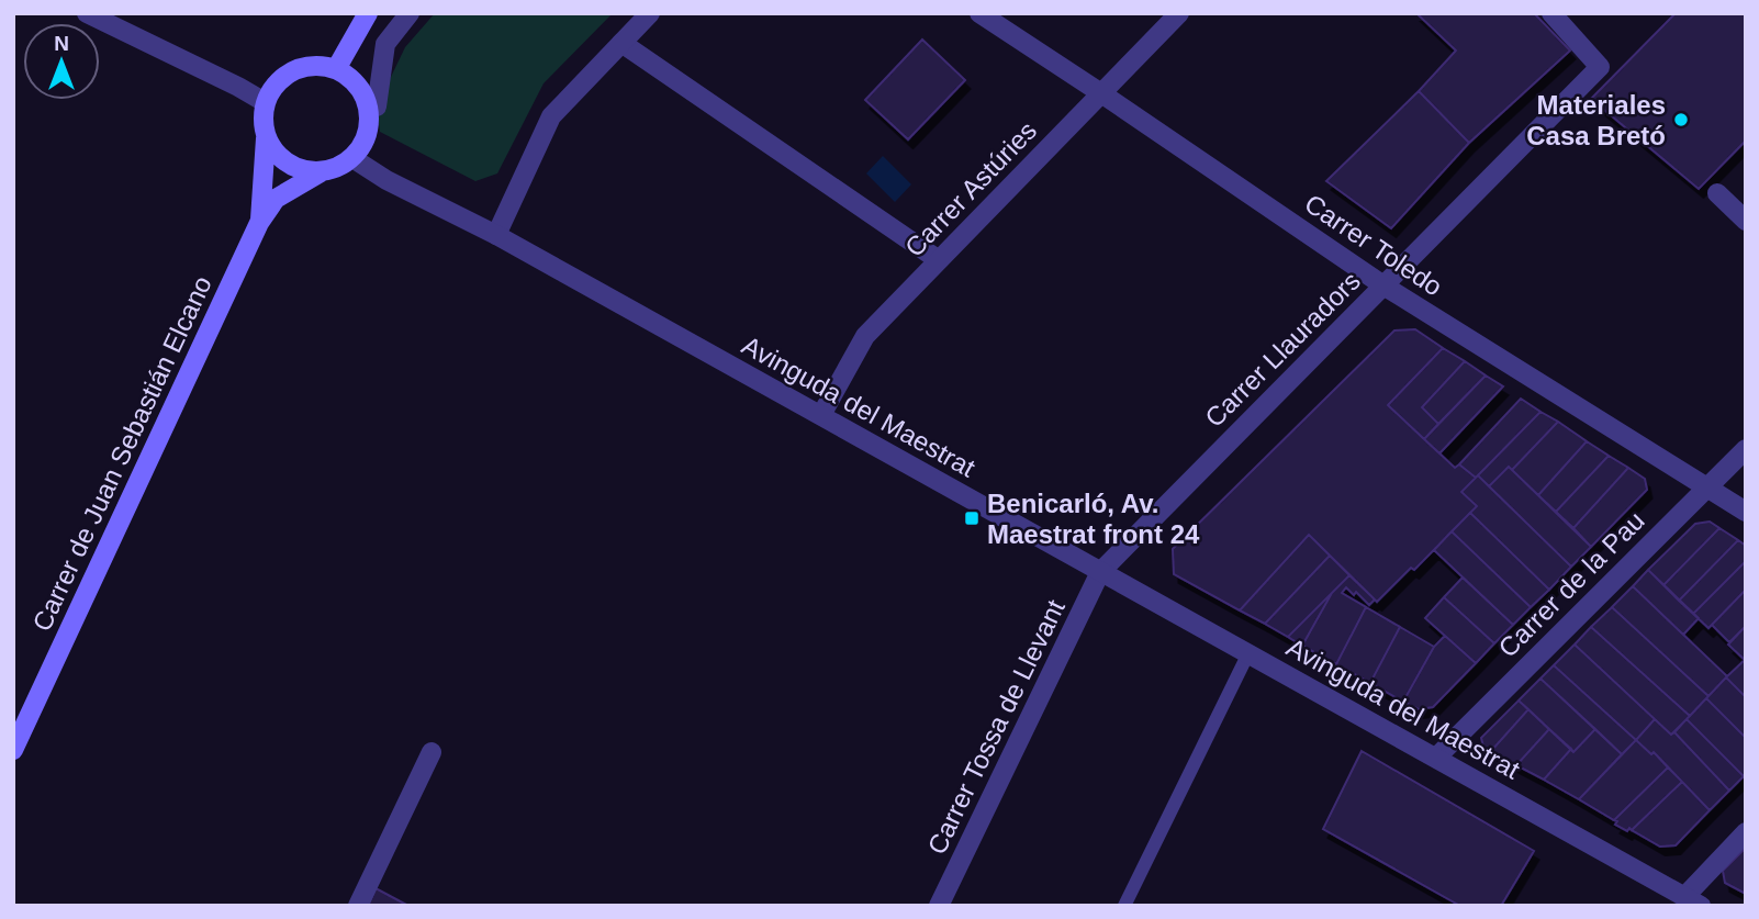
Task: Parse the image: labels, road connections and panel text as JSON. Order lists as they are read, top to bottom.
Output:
{
  "streets": {
    "main road": ["Carrer de Juan Sebastián Elcano"],
    "street": [
      "Carrer Astúries",
      "Carrer Toledo",
      "Carrer Llauradors",
      "Avinguda del Maestrat",
      "Carrer de la Pau",
      "Carrer Tossa de Llevant"
    ]
  },
  "crossings": [
    ["Carrer Astúries", "Carrer Toledo"],
    ["Carrer Astúries", "Avinguda del Maestrat"],
    ["Carrer Toledo", "Carrer Llauradors"],
    ["Carrer Toledo", "Carrer de la Pau"],
    ["Carrer Llauradors", "Avinguda del Maestrat"],
    ["Carrer Llauradors", "Carrer Tossa de Llevant"],
    ["Avinguda del Maestrat", "Carrer de Juan Sebastián Elcano"],
    ["Avinguda del Maestrat", "Carrer de la Pau"],
    ["Avinguda del Maestrat", "Carrer Tossa de Llevant"]
  ],
  "places": {
    "other": ["Materiales Casa Bretó"],
    "transit": ["Benicarló, Av. Maestrat front 24"]
  },
  "north": "top"
}
